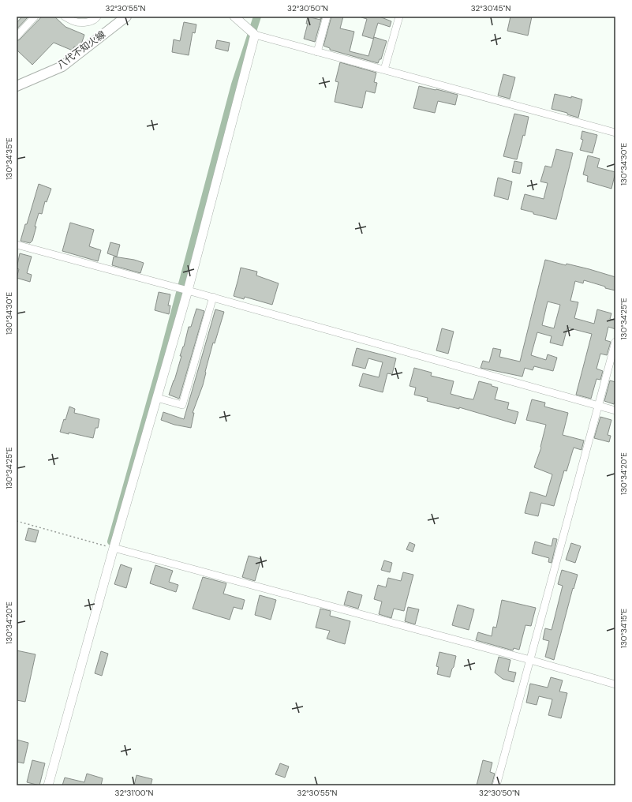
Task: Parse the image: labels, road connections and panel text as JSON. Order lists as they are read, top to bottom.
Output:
{
  "streets": {
    "main road": ["八代不知火線"]
  },
  "coordinates": [
    "32°30'55\"N",
    "32°30'50\"N",
    "32°30'45\"N",
    "130°34'35\"E",
    "130°34'30\"E",
    "130°34'25\"E",
    "130°34'20\"E",
    "130°34'15\"E",
    "32°31'00\"N"
  ]
}
